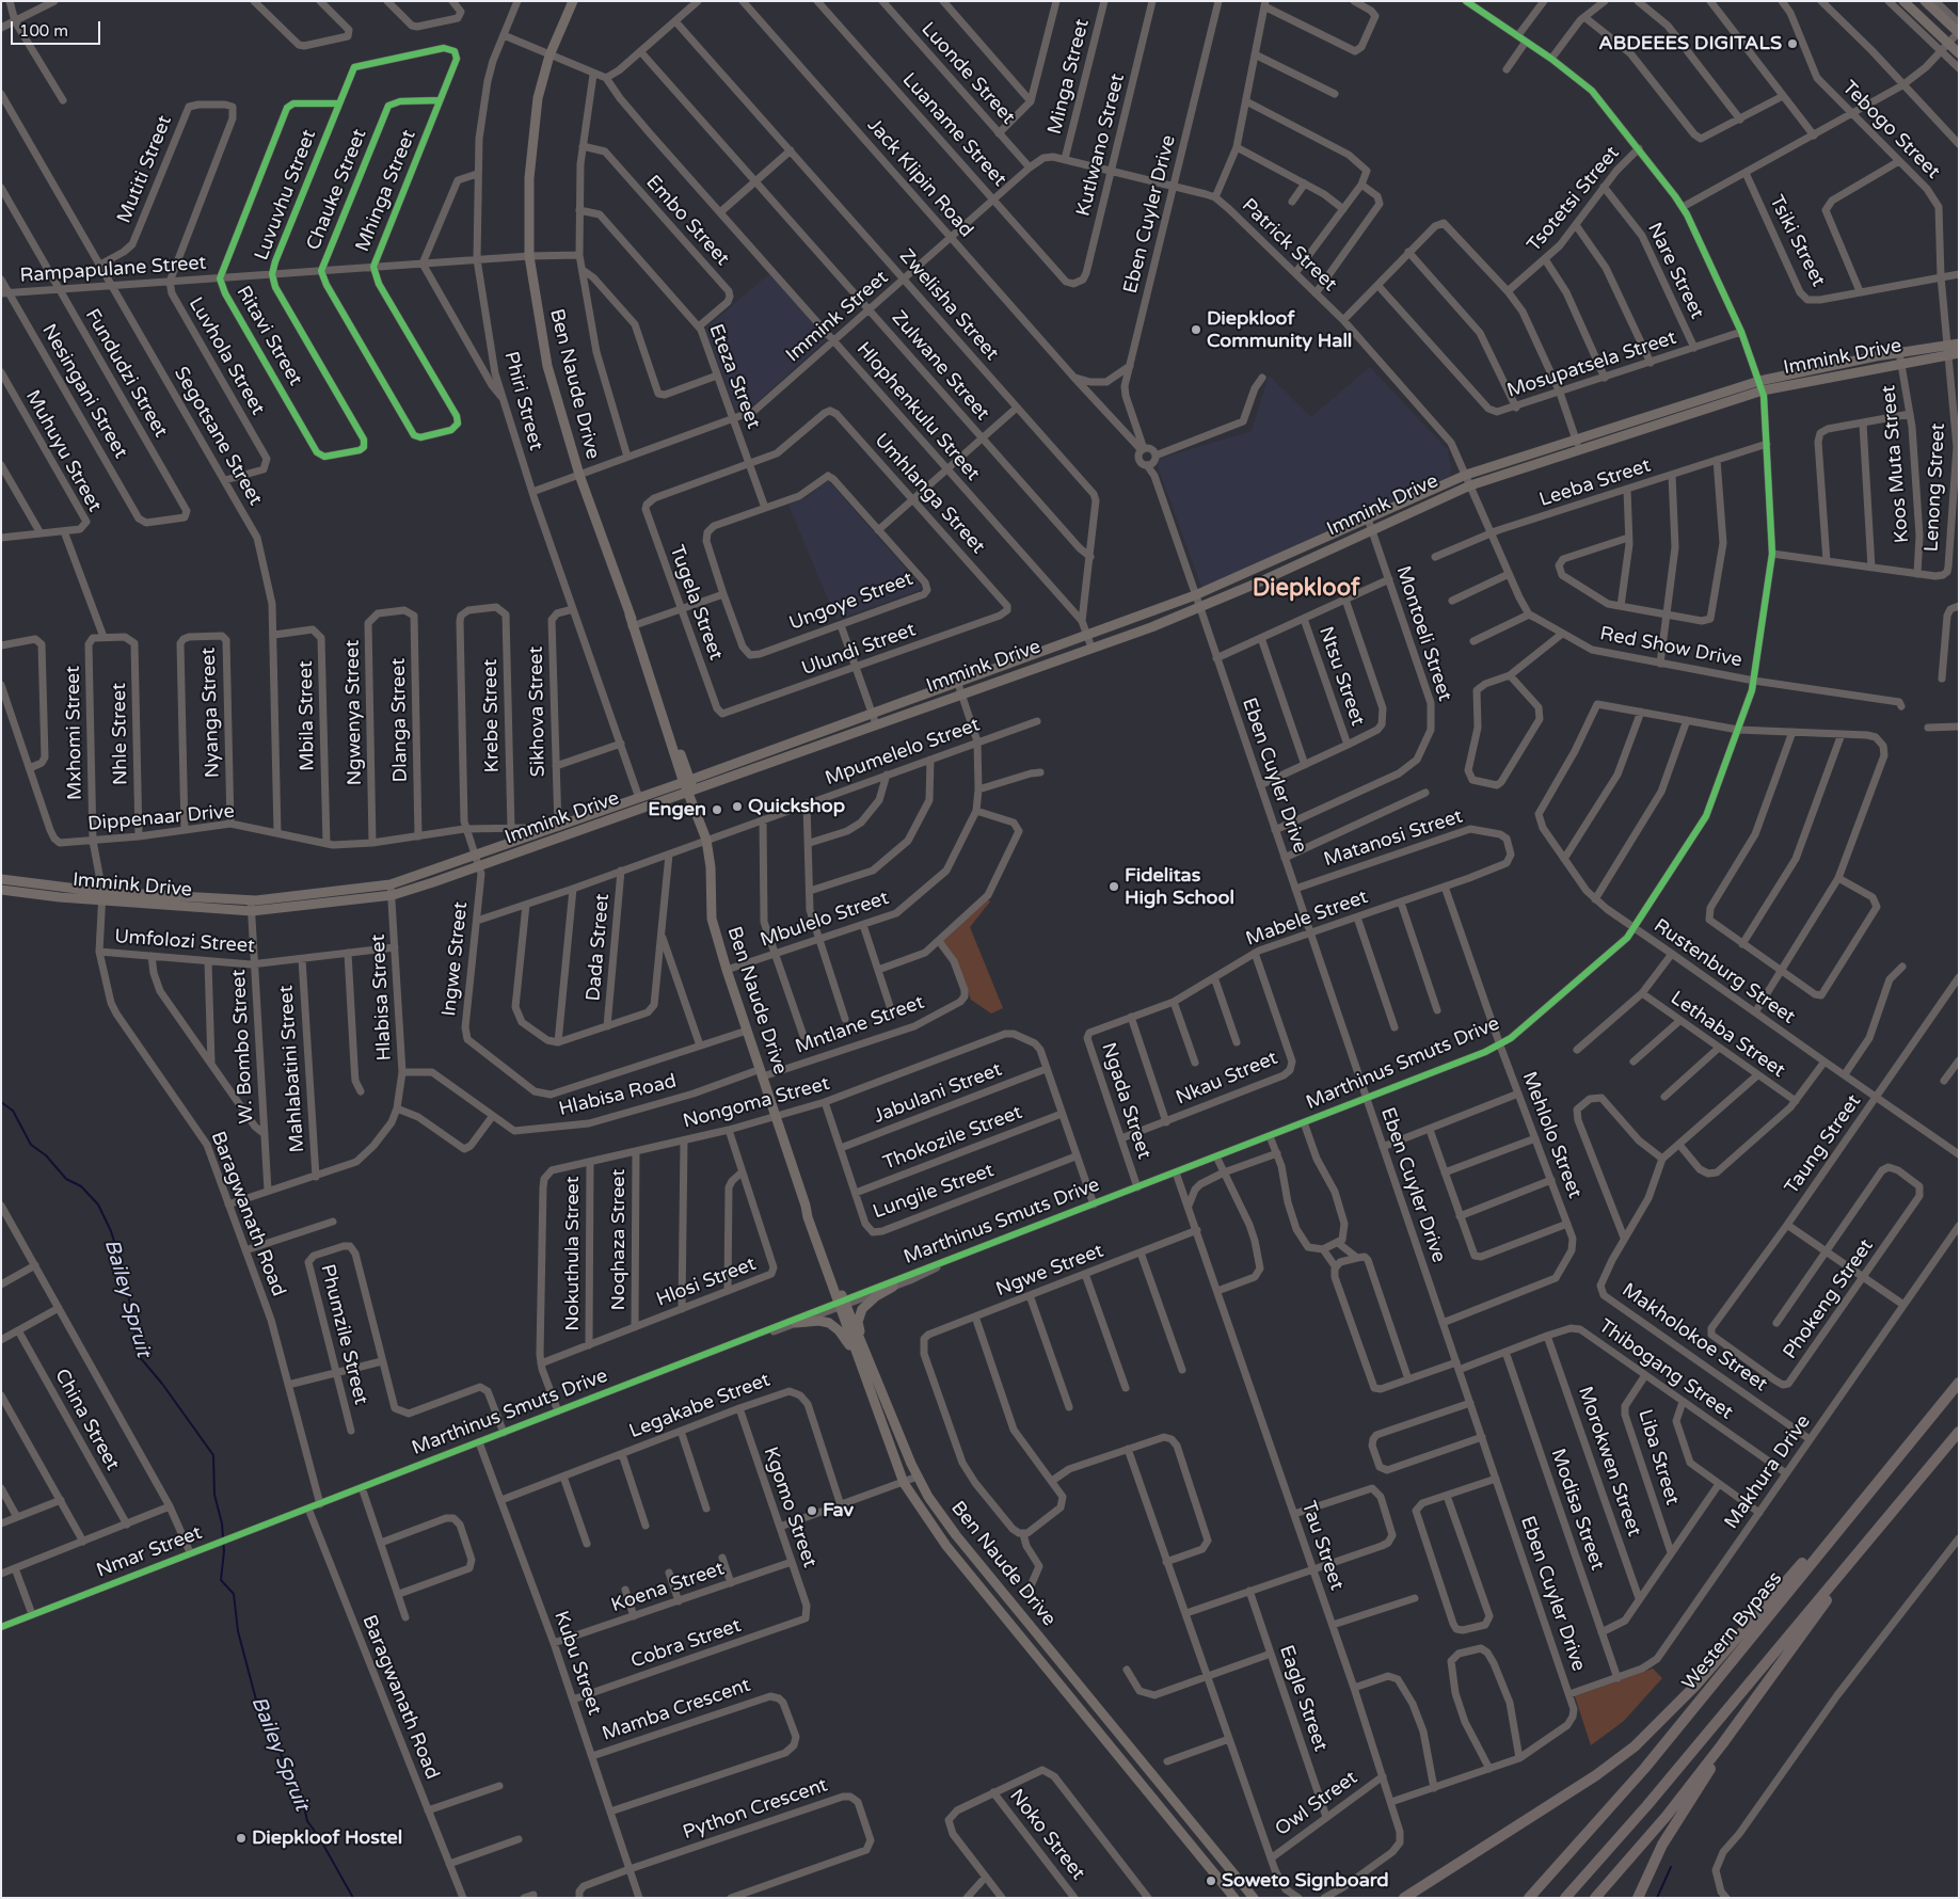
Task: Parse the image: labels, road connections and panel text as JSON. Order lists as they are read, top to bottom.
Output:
{
  "streets": {
    "highway": ["Western Bypass"],
    "main road": ["Immink Drive", "Ben Naude Drive"],
    "street": [
      "Luonde Street",
      "Minga Street",
      "Luaname Street",
      "Tebogo Street",
      "Kutlwano Street",
      "Mutiti Street",
      "Jack Klipin Road",
      "Chauke Street",
      "Mhinga Street",
      "Luvuvhu Street",
      "Tsotetsi Street",
      "Eben Cuyler Drive",
      "Embo Street",
      "Tsiki Street",
      "Patrick Street",
      "Rampapulane Street",
      "Nare Street",
      "Zwelisha Street",
      "Immink Street",
      "Ritavi Street",
      "Luvhola Street",
      "Mosupatsela Street",
      "Zulwane Street",
      "Fundudzi Street",
      "Eteza Street",
      "Nesingani Street",
      "Phiri Street",
      "Hlophenkulu Street",
      "Segotsane Street",
      "Muhuyu Street",
      "Koos Muta Street",
      "Leeba Street",
      "Lenong Street",
      "Umhlanga Street",
      "Ungoye Street",
      "Tugela Street",
      "Montoeli Street",
      "Red Show Drive",
      "Ulundi Street",
      "Ntsu Street",
      "Sikhova Street",
      "Nyanga Street",
      "Ngwenya Street",
      "Mbila Street",
      "Krebe Street",
      "Dlanga Street",
      "Mxhomi Street",
      "Nhle Street",
      "Mpumelelo Street",
      "Dippenaar Drive",
      "Matanosi Street",
      "Mabele Street",
      "Mbulelo Street",
      "Umfolozi Street",
      "Dada Street",
      "Ingwe Street",
      "Rustenburg Street",
      "Hlabisa Street",
      "Mntlane Street",
      "Lethaba Street",
      "W. Bombo Street",
      "Marthinus Smuts Drive",
      "Mahlabatini Street",
      "Nkau Street",
      "Jabulani Street",
      "Hlabisa Road",
      "Ngada Street",
      "Nongoma Street",
      "Mehlolo Street",
      "Thokozile Street",
      "Taung Street",
      "Lungile Street",
      "Baragwanath Road",
      "Noqhaza Street",
      "Nokuthula Street",
      "Ngwe Street",
      "Hlosi Street",
      "Phokeng Street",
      "Phumzile Street",
      "Makholokoe Street",
      "Thibogang Street",
      "Legakabe Street",
      "China Street",
      "Liba Street",
      "Morokwen Street",
      "Makhura Drive",
      "Kgomo Street",
      "Modisa Street",
      "Tau Street",
      "Nmar Street",
      "Koena Street",
      "Cobra Street",
      "Kubu Street",
      "Eagle Street",
      "Mamba Crescent",
      "Owl Street",
      "Python Crescent",
      "Noko Street"
    ]
  },
  "crossings": [
    ["Luonde Street", "Immink Street"],
    ["Minga Street", "Immink Street"],
    ["Luaname Street", "Kutlwano Street"],
    ["Luaname Street", "Immink Street"],
    ["Tebogo Street", "Tsiki Street"],
    ["Tebogo Street", "Immink Drive"],
    ["Tebogo Street", "Lenong Street"],
    ["Kutlwano Street", "Immink Street"],
    ["Mutiti Street", "Luvhola Street"],
    ["Mutiti Street", "Segotsane Street"],
    ["Jack Klipin Road", "Immink Street"],
    ["Chauke Street", "Mhinga Street"],
    ["Chauke Street", "Rampapulane Street"],
    ["Mhinga Street", "Luvuvhu Street"],
    ["Mhinga Street", "Rampapulane Street"],
    ["Luvuvhu Street", "Rampapulane Street"],
    ["Luvuvhu Street", "Ritavi Street"],
    ["Tsotetsi Street", "Nare Street"],
    ["Tsotetsi Street", "Marthinus Smuts Drive"],
    ["Eben Cuyler Drive", "Patrick Street"],
    ["Eben Cuyler Drive", "Immink Street"],
    ["Eben Cuyler Drive", "Immink Drive"],
    ["Eben Cuyler Drive", "Montoeli Street"],
    ["Eben Cuyler Drive", "Matanosi Street"],
    ["Eben Cuyler Drive", "Mabele Street"],
    ["Eben Cuyler Drive", "Marthinus Smuts Drive"],
    ["Eben Cuyler Drive", "Mehlolo Street"],
    ["Eben Cuyler Drive", "Thibogang Street"],
    ["Eben Cuyler Drive", "Makhura Drive"],
    ["Embo Street", "Eteza Street"],
    ["Patrick Street", "Immink Street"],
    ["Patrick Street", "Immink Drive"],
    ["Rampapulane Street", "Ritavi Street"],
    ["Rampapulane Street", "Luvhola Street"],
    ["Rampapulane Street", "Fundudzi Street"],
    ["Rampapulane Street", "Ben Naude Drive"],
    ["Rampapulane Street", "Nesingani Street"],
    ["Rampapulane Street", "Phiri Street"],
    ["Rampapulane Street", "Segotsane Street"],
    ["Nare Street", "Mosupatsela Street"],
    ["Zwelisha Street", "Immink Street"],
    ["Zwelisha Street", "Immink Drive"],
    ["Zwelisha Street", "Zulwane Street"],
    ["Zwelisha Street", "Hlophenkulu Street"],
    ["Immink Street", "Zulwane Street"],
    ["Immink Street", "Eteza Street"],
    ["Immink Street", "Ben Naude Drive"],
    ["Immink Street", "Phiri Street"],
    ["Immink Street", "Hlophenkulu Street"],
    ["Luvhola Street", "Segotsane Street"],
    ["Immink Drive", "Ben Naude Drive"],
    ["Immink Drive", "Phiri Street"],
    ["Immink Drive", "Koos Muta Street"],
    ["Immink Drive", "Lenong Street"],
    ["Immink Drive", "Montoeli Street"],
    ["Immink Drive", "Sikhova Street"],
    ["Immink Drive", "Mxhomi Street"],
    ["Immink Drive", "Mbulelo Street"],
    ["Immink Drive", "Ingwe Street"],
    ["Immink Drive", "Hlabisa Street"],
    ["Immink Drive", "W. Bombo Street"],
    ["Immink Drive", "Marthinus Smuts Drive"],
    ["Immink Drive", "Baragwanath Road"],
    ["Mosupatsela Street", "Marthinus Smuts Drive"],
    ["Fundudzi Street", "Nesingani Street"],
    ["Eteza Street", "Umhlanga Street"],
    ["Eteza Street", "Ungoye Street"],
    ["Eteza Street", "Tugela Street"],
    ["Ben Naude Drive", "Mpumelelo Street"],
    ["Ben Naude Drive", "Mbulelo Street"],
    ["Ben Naude Drive", "Ingwe Street"],
    ["Ben Naude Drive", "Mntlane Street"],
    ["Ben Naude Drive", "Marthinus Smuts Drive"],
    ["Ben Naude Drive", "Hlabisa Road"],
    ["Ben Naude Drive", "Nongoma Street"],
    ["Phiri Street", "Sikhova Street"],
    ["Segotsane Street", "Mbila Street"],
    ["Segotsane Street", "Dippenaar Drive"],
    ["Koos Muta Street", "Lenong Street"],
    ["Leeba Street", "Marthinus Smuts Drive"],
    ["Lenong Street", "Marthinus Smuts Drive"],
    ["Umhlanga Street", "Tugela Street"],
    ["Umhlanga Street", "Ulundi Street"],
    ["Tugela Street", "Ulundi Street"],
    ["Red Show Drive", "Marthinus Smuts Drive"],
    ["Nyanga Street", "Dippenaar Drive"],
    ["Ngwenya Street", "Dlanga Street"],
    ["Ngwenya Street", "Dippenaar Drive"],
    ["Mbila Street", "Dippenaar Drive"],
    ["Krebe Street", "Dippenaar Drive"],
    ["Krebe Street", "Ingwe Street"],
    ["Dlanga Street", "Dippenaar Drive"],
    ["Mxhomi Street", "Nhle Street"],
    ["Mxhomi Street", "Dippenaar Drive"],
    ["Mxhomi Street", "Baragwanath Road"],
    ["Nhle Street", "Dippenaar Drive"],
    ["Mpumelelo Street", "Mbulelo Street"],
    ["Mpumelelo Street", "Dada Street"],
    ["Mpumelelo Street", "Ingwe Street"],
    ["Dippenaar Drive", "Ingwe Street"],
    ["Matanosi Street", "Mabele Street"],
    ["Mabele Street", "Nkau Street"],
    ["Mabele Street", "Ngada Street"],
    ["Mabele Street", "Mehlolo Street"],
    ["Umfolozi Street", "Hlabisa Street"],
    ["Umfolozi Street", "W. Bombo Street"],
    ["Umfolozi Street", "Mahlabatini Street"],
    ["Umfolozi Street", "Baragwanath Road"],
    ["Rustenburg Street", "Marthinus Smuts Drive"],
    ["Rustenburg Street", "Taung Street"],
    ["Hlabisa Street", "W. Bombo Street"],
    ["Hlabisa Street", "Mahlabatini Street"],
    ["Hlabisa Street", "Hlabisa Road"],
    ["Hlabisa Street", "Baragwanath Road"],
    ["Mntlane Street", "Hlabisa Road"],
    ["Marthinus Smuts Drive", "Ngada Street"],
    ["Marthinus Smuts Drive", "Nongoma Street"],
    ["Marthinus Smuts Drive", "Mehlolo Street"],
    ["Marthinus Smuts Drive", "Baragwanath Road"],
    ["Marthinus Smuts Drive", "Tau Street"],
    ["Marthinus Smuts Drive", "Nmar Street"],
    ["Marthinus Smuts Drive", "Kubu Street"],
    ["Nkau Street", "Ngada Street"],
    ["Jabulani Street", "Nongoma Street"],
    ["Jabulani Street", "Lungile Street"],
    ["Nongoma Street", "Thokozile Street"],
    ["Nongoma Street", "Lungile Street"],
    ["Nongoma Street", "Noqhaza Street"],
    ["Nongoma Street", "Nokuthula Street"],
    ["Nongoma Street", "Hlosi Street"],
    ["Thokozile Street", "Lungile Street"],
    ["Taung Street", "Phokeng Street"],
    ["Baragwanath Road", "Nmar Street"],
    ["Noqhaza Street", "Hlosi Street"],
    ["Nokuthula Street", "Hlosi Street"],
    ["Ngwe Street", "Tau Street"],
    ["Makholokoe Street", "Makhura Drive"],
    ["Thibogang Street", "Liba Street"],
    ["Thibogang Street", "Morokwen Street"],
    ["Thibogang Street", "Makhura Drive"],
    ["Thibogang Street", "Modisa Street"],
    ["Legakabe Street", "Kgomo Street"],
    ["Legakabe Street", "Kubu Street"],
    ["Makhura Drive", "Modisa Street"],
    ["Kgomo Street", "Koena Street"],
    ["Kgomo Street", "Cobra Street"],
    ["Tau Street", "Owl Street"],
    ["Koena Street", "Kubu Street"],
    ["Cobra Street", "Kubu Street"],
    ["Kubu Street", "Mamba Crescent"],
    ["Kubu Street", "Python Crescent"],
    ["Eagle Street", "Owl Street"]
  ],
  "districts": ["Diepkloof"],
  "water": ["Bailey Spruit"],
  "places": [
    "ABDEEES DIGITALS",
    "Diepkloof Community Hall",
    "Quickshop",
    "Engen",
    "Fidelitas High School",
    "Fav",
    "Diepkloof Hostel",
    "Soweto Signboard"
  ],
  "scale_bar": "100 m"
}
